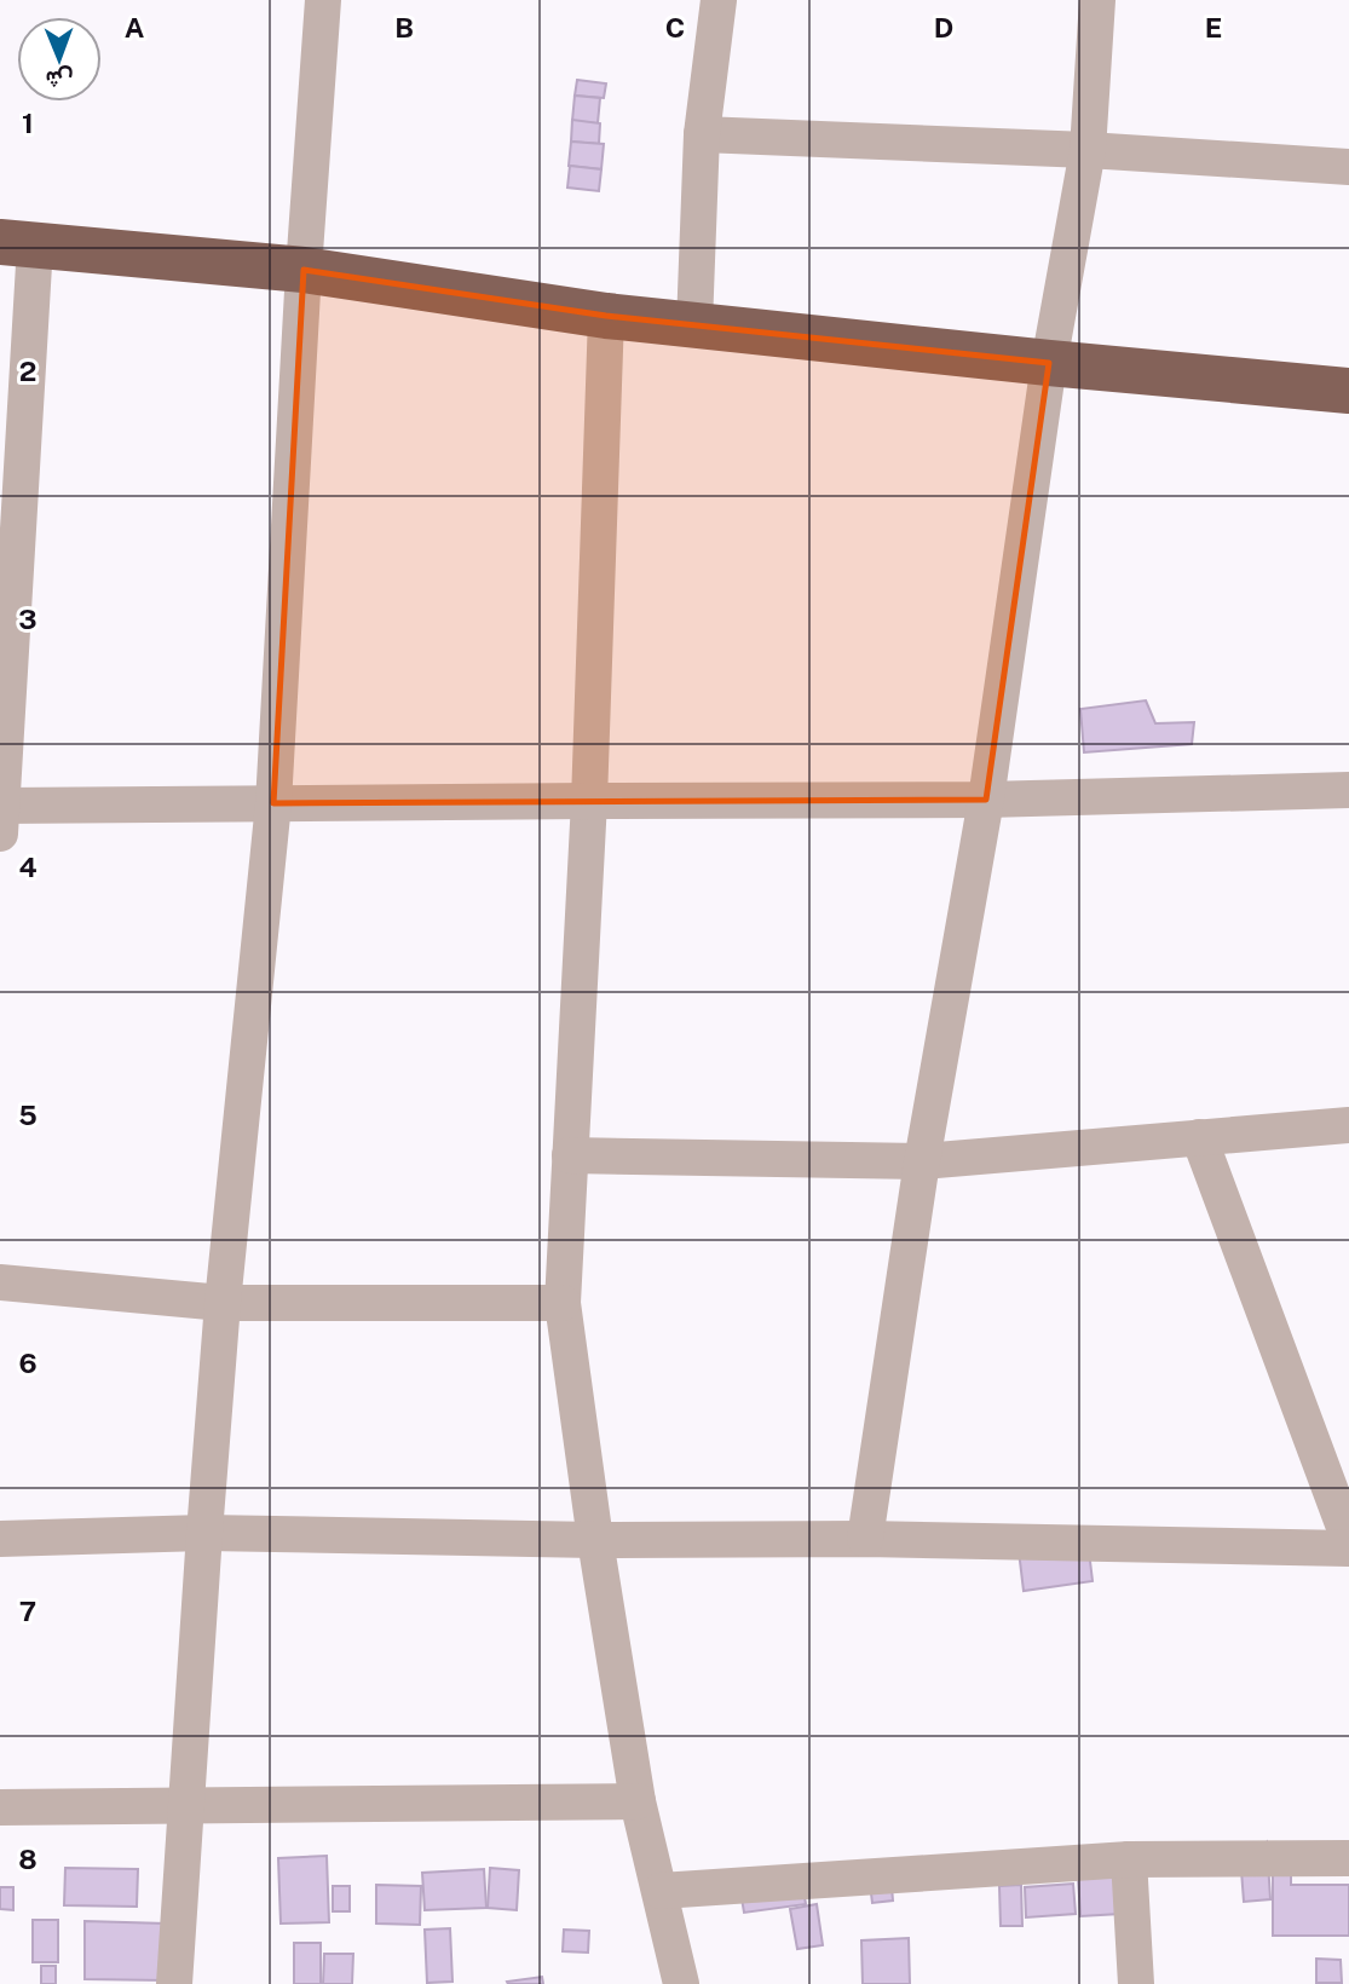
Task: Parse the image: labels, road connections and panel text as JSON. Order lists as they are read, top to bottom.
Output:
{
  "north": "bottom",
  "grid": {
    "columns": [
      "A",
      "B",
      "C",
      "D",
      "E"
    ],
    "rows": [
      "1",
      "2",
      "3",
      "4",
      "5",
      "6",
      "7",
      "8"
    ]
  }
}
